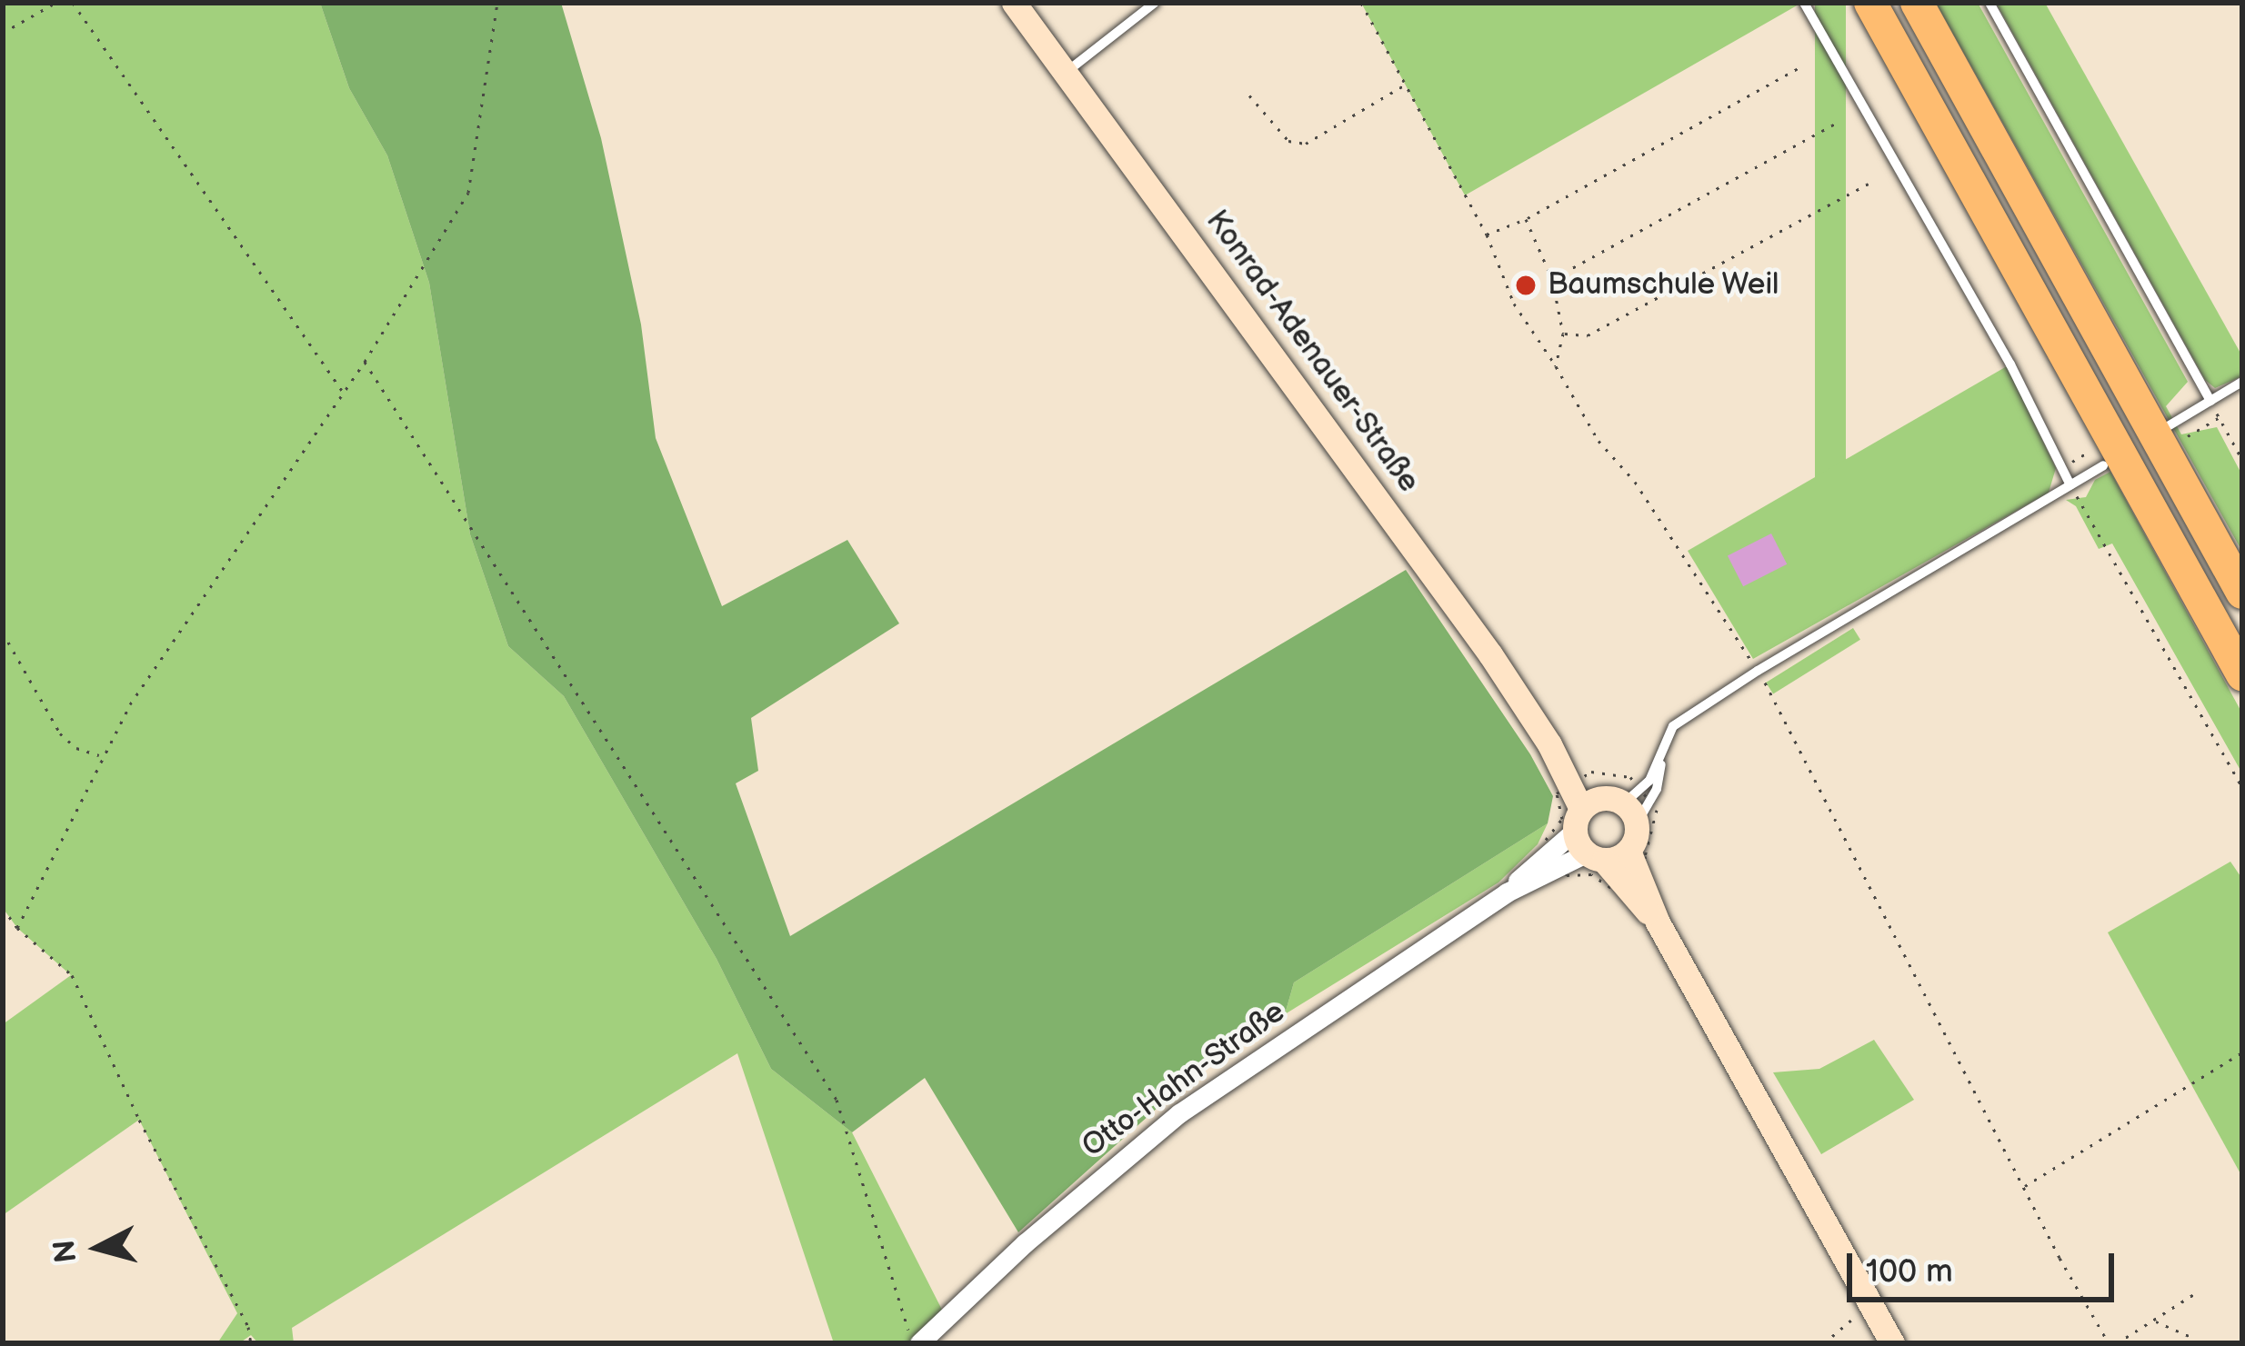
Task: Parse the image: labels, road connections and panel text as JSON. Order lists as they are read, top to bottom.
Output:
{
  "streets": {
    "main road": ["Konrad-Adenauer-Straße"],
    "street": ["Otto-Hahn-Straße"]
  },
  "crossings": [
    ["Konrad-Adenauer-Straße", "Otto-Hahn-Straße"]
  ],
  "places": ["Baumschule Weil"],
  "scale_bar": "100 m",
  "north": "left"
}
